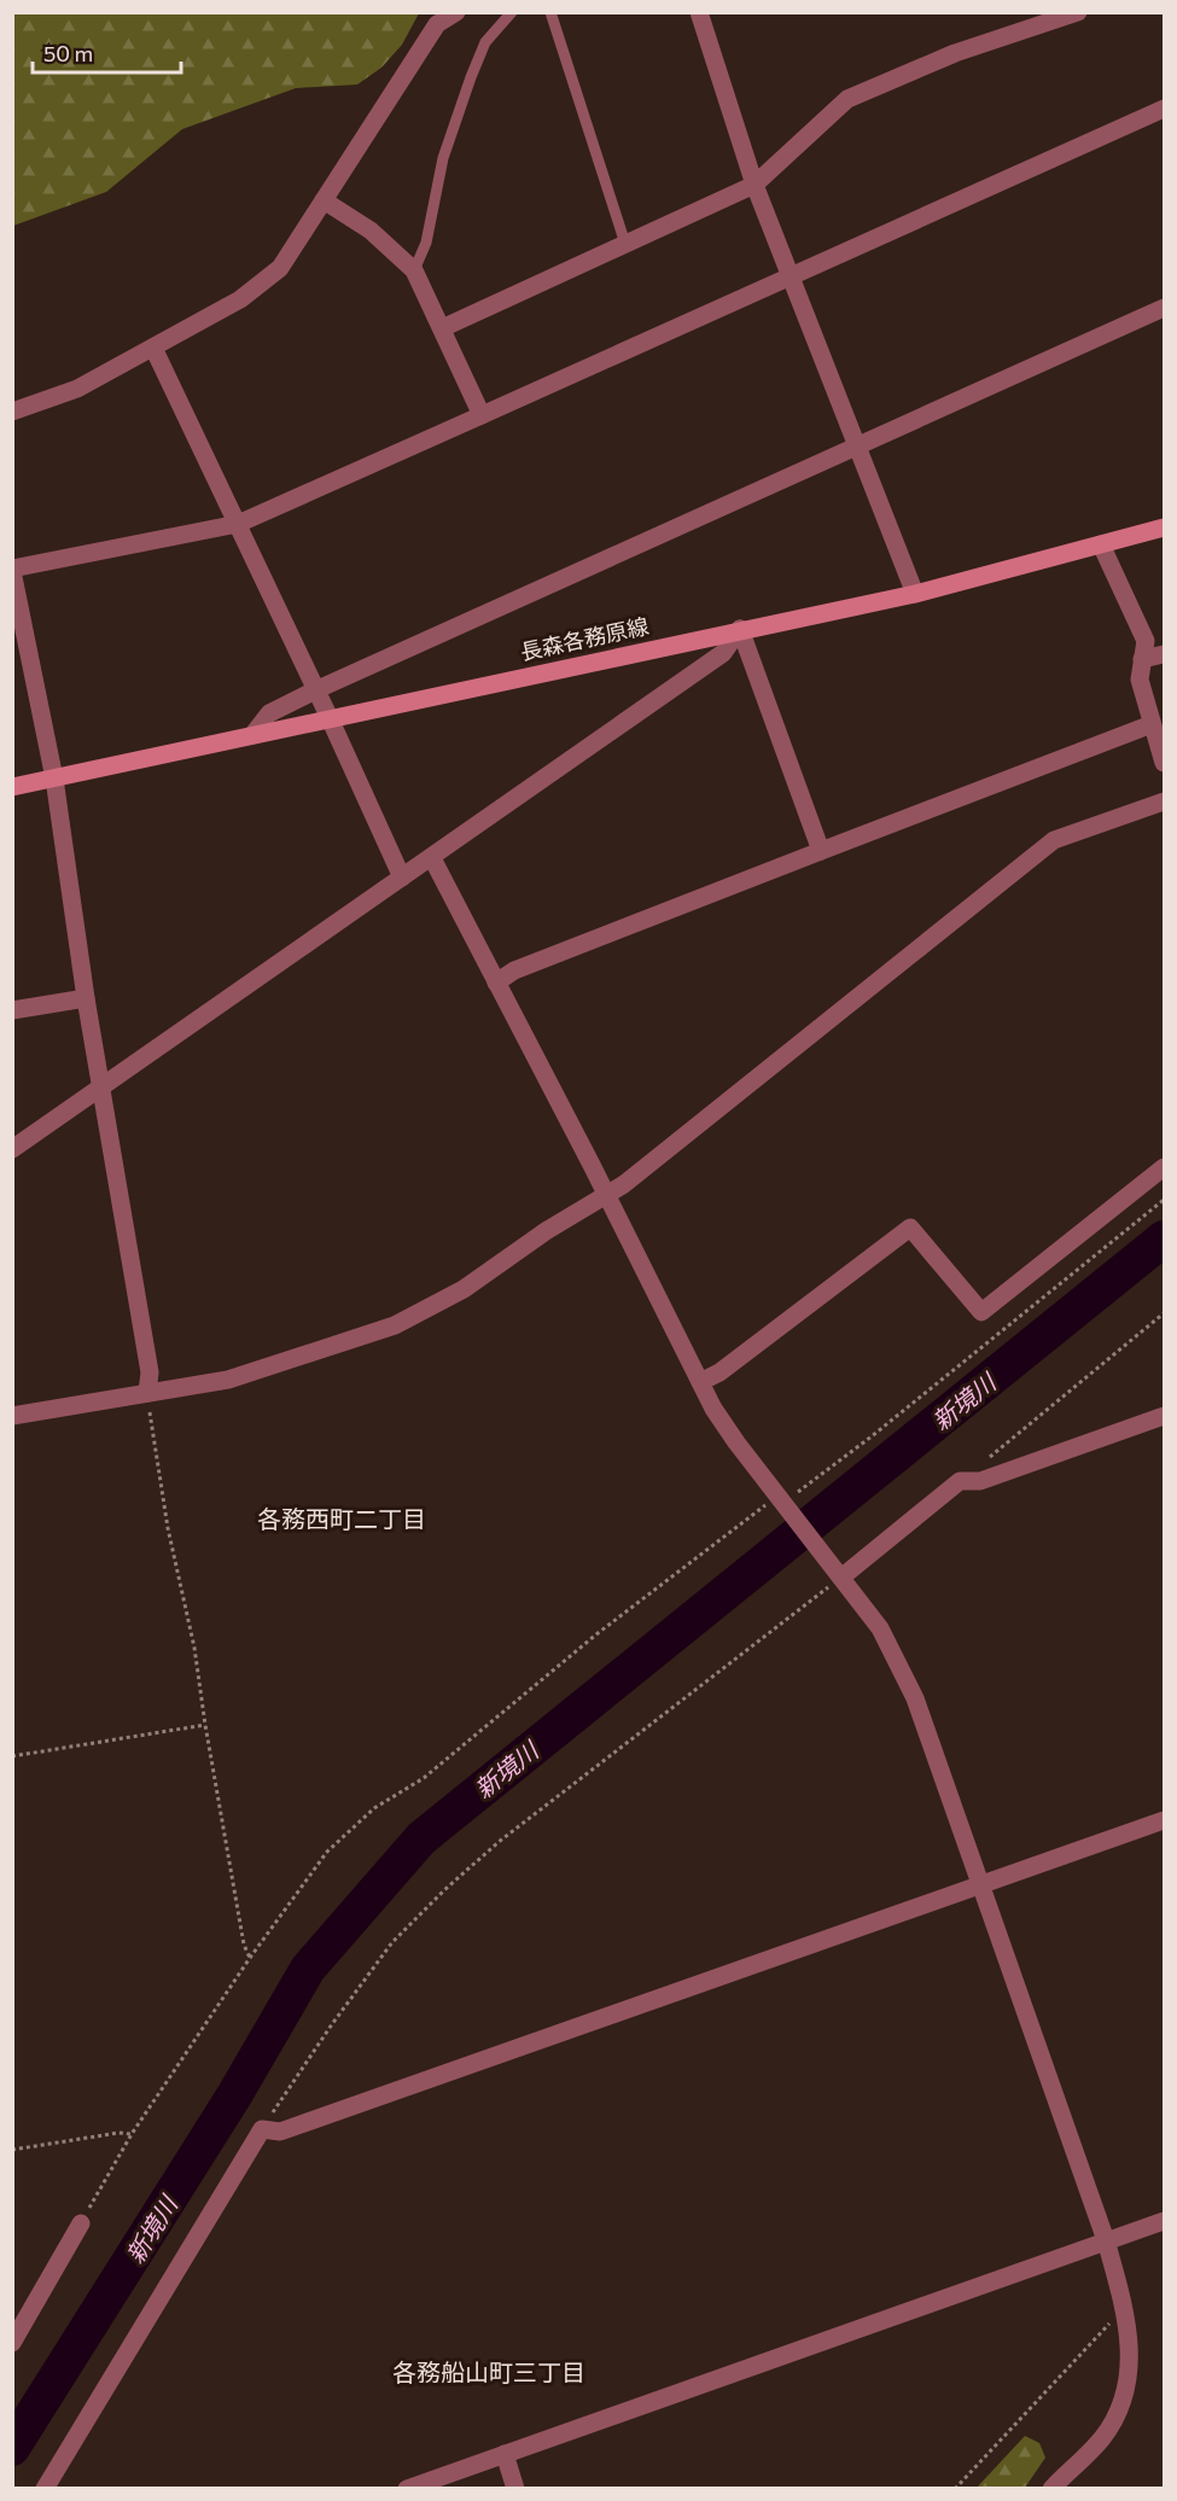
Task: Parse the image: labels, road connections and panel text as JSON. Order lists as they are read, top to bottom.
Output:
{
  "streets": {
    "main road": ["長森各務原線"]
  },
  "districts": ["各務西町二丁目", "各務船山町三丁目"],
  "water": ["新境川"],
  "scale_bar": "50 m"
}
